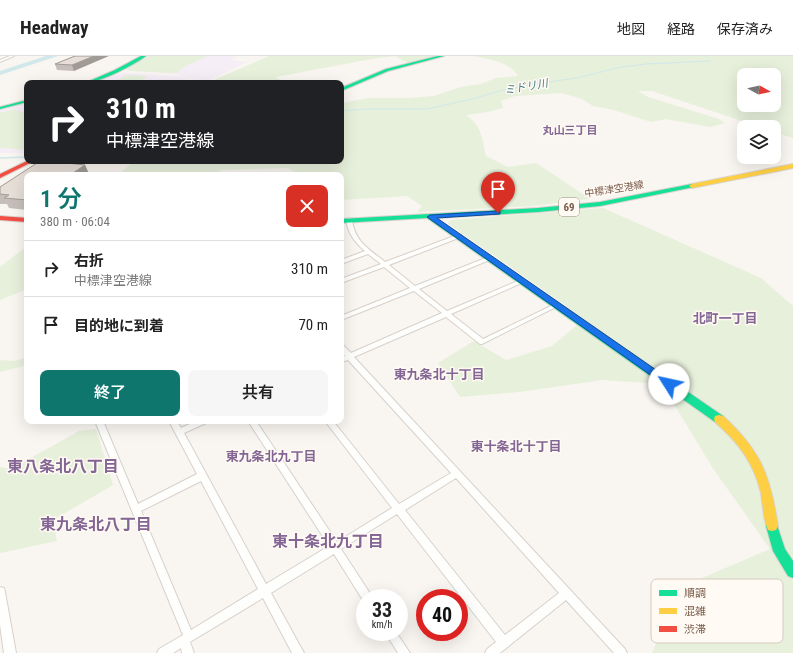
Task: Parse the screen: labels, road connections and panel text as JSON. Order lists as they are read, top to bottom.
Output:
{
  "streets": {
    "street": ["中標津空港線", "69"]
  },
  "districts": [
    "丸山三丁目",
    "北町一丁目",
    "東九条北十丁目",
    "東十条北十丁目",
    "東九条北九丁目",
    "東八条北八丁目",
    "東九条北八丁目",
    "東十条北九丁目"
  ],
  "water": ["ミドリ川"],
  "legend": ["順調", "混雑", "渋滞"],
  "north": "right",
  "page": {
    "header": "Headway",
    "nav": ["地図", "経路", "保存済み"],
    "turn": ["310 m", "中標津空港線"],
    "heading": ["1 分", "380 m · 06:04"],
    "list": [
      {
        "name": "右折",
        "note": "中標津空港線",
        "value": "310 m"
      },
      {
        "name": "目的地に到着",
        "value": "70 m"
      }
    ],
    "buttons": ["終了", "共有"],
    "speed": "33 km/h",
    "limit": "40"
  }
}
